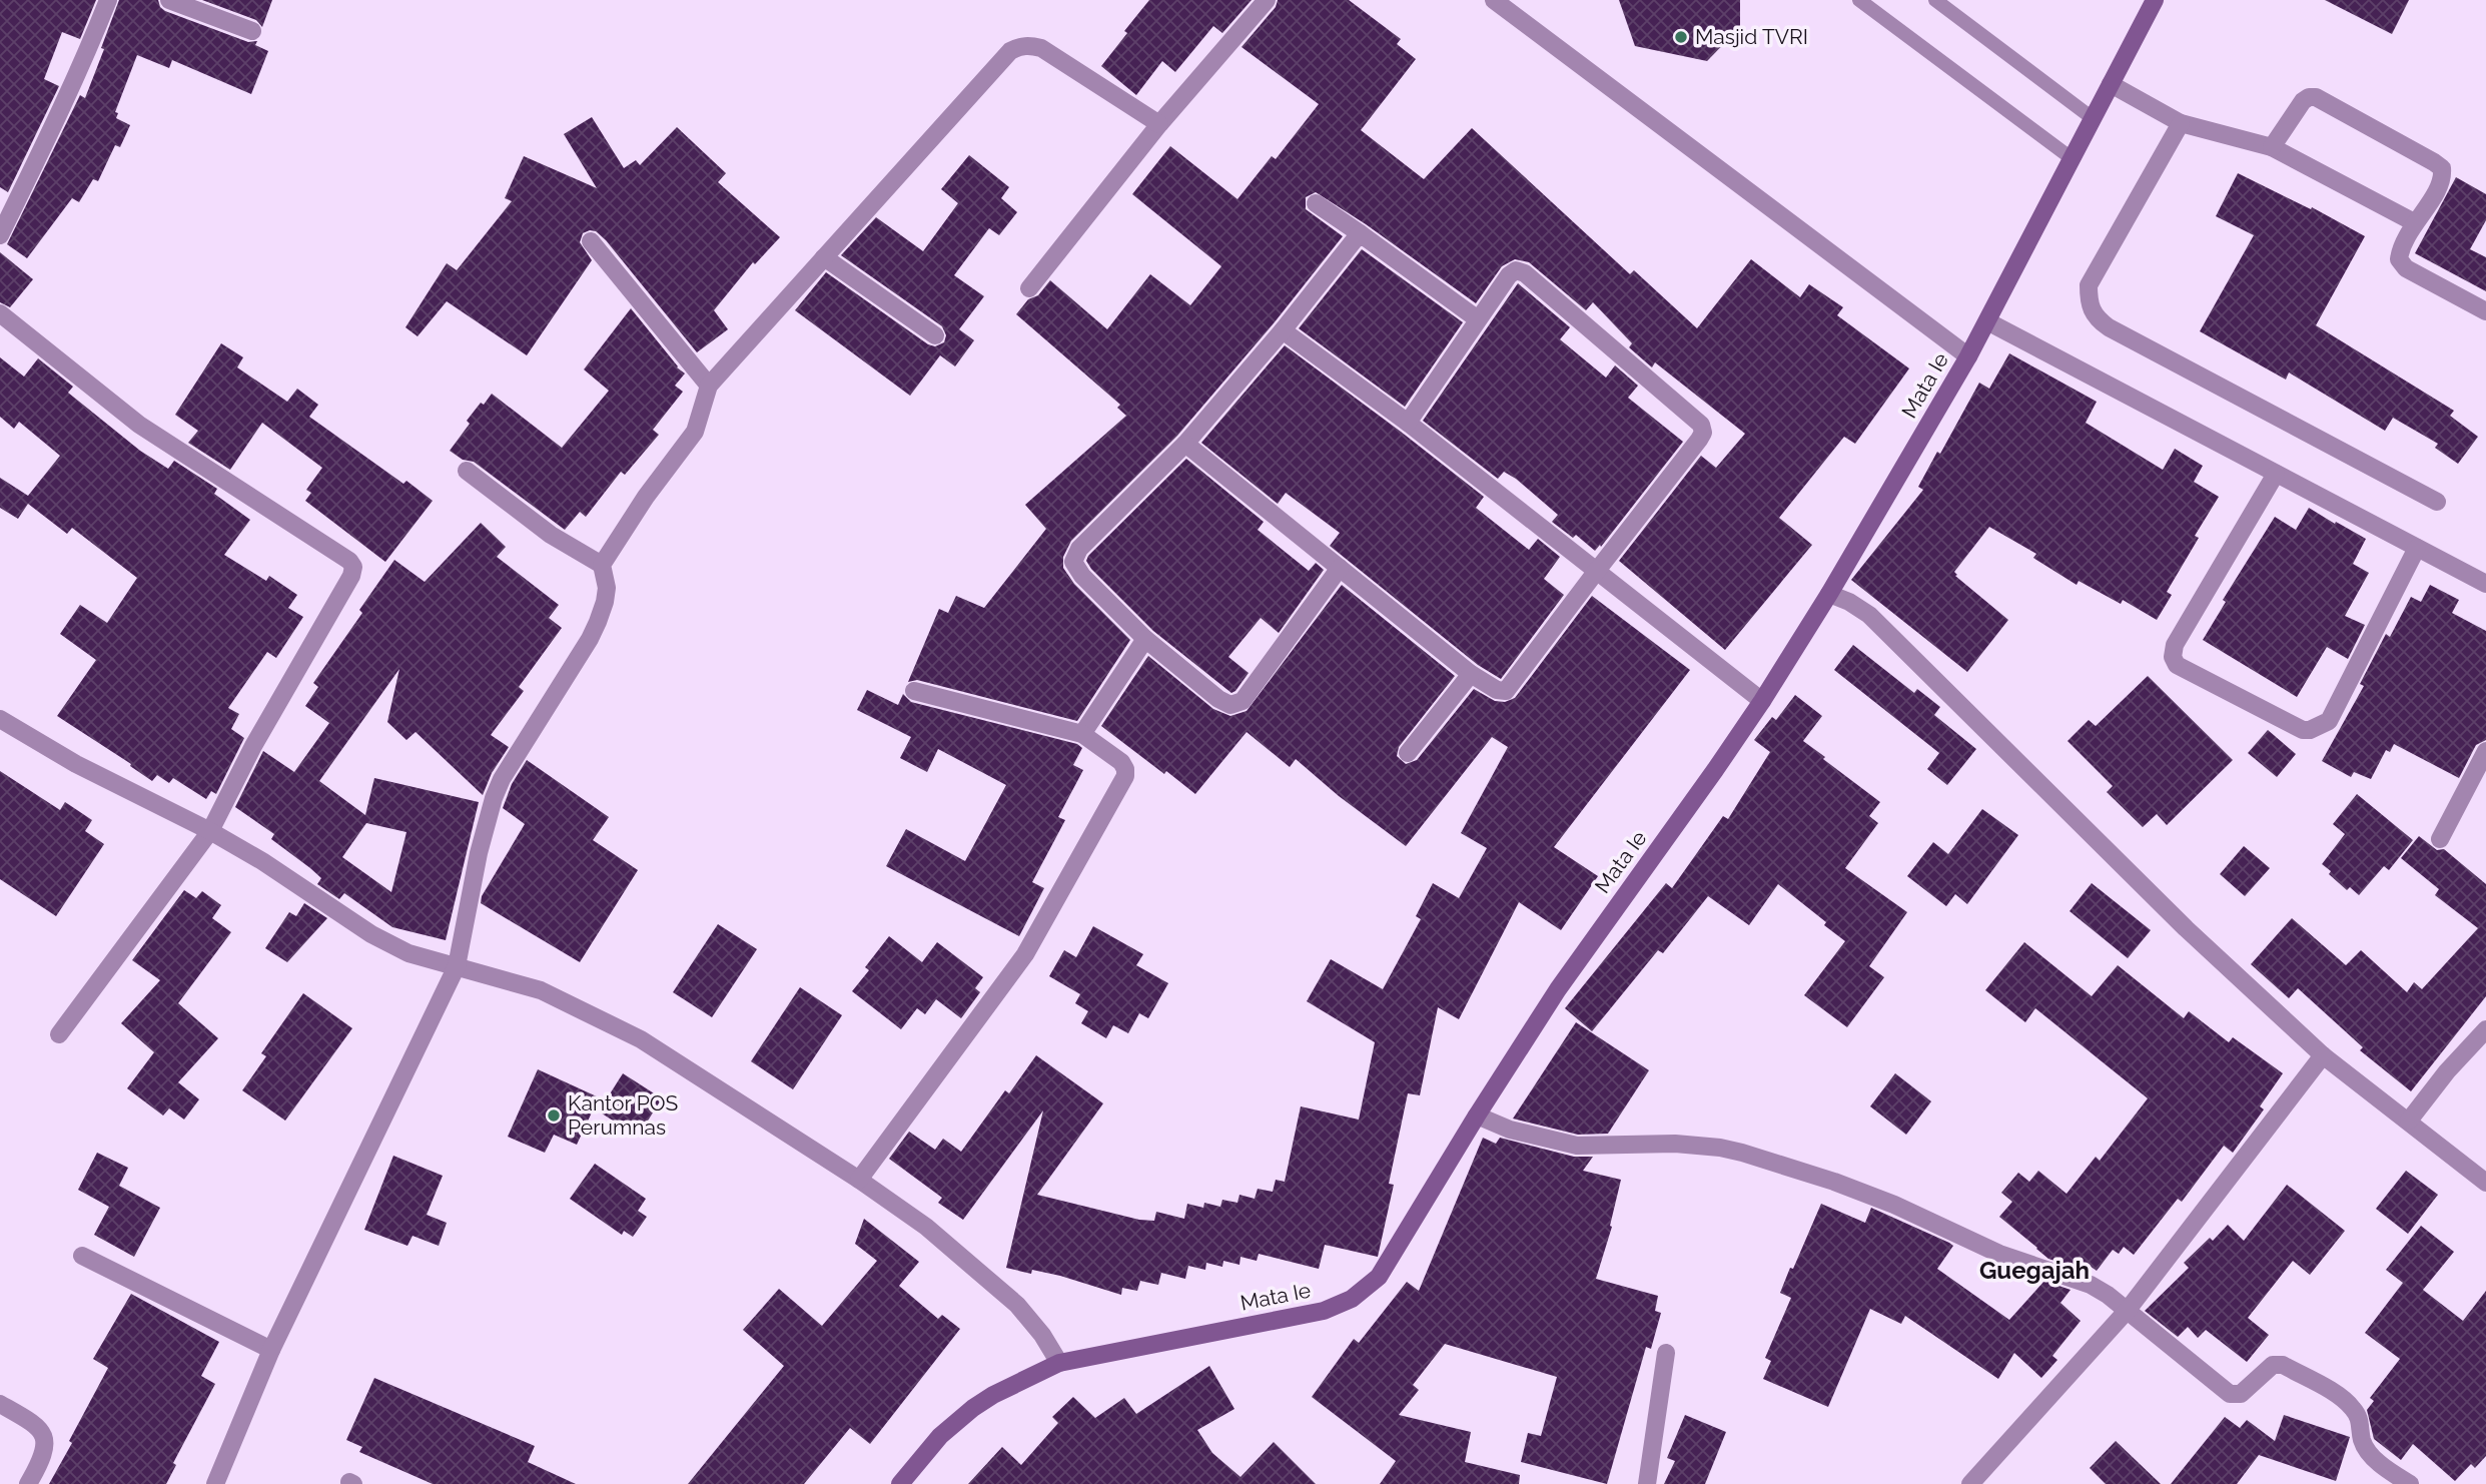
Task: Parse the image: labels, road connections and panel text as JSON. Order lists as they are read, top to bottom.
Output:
{
  "streets": {
    "street": ["Mata Ie"]
  },
  "districts": ["Guegajah"],
  "places": ["Masjid TVRI", "Kantor POS Perumnas"]
}
